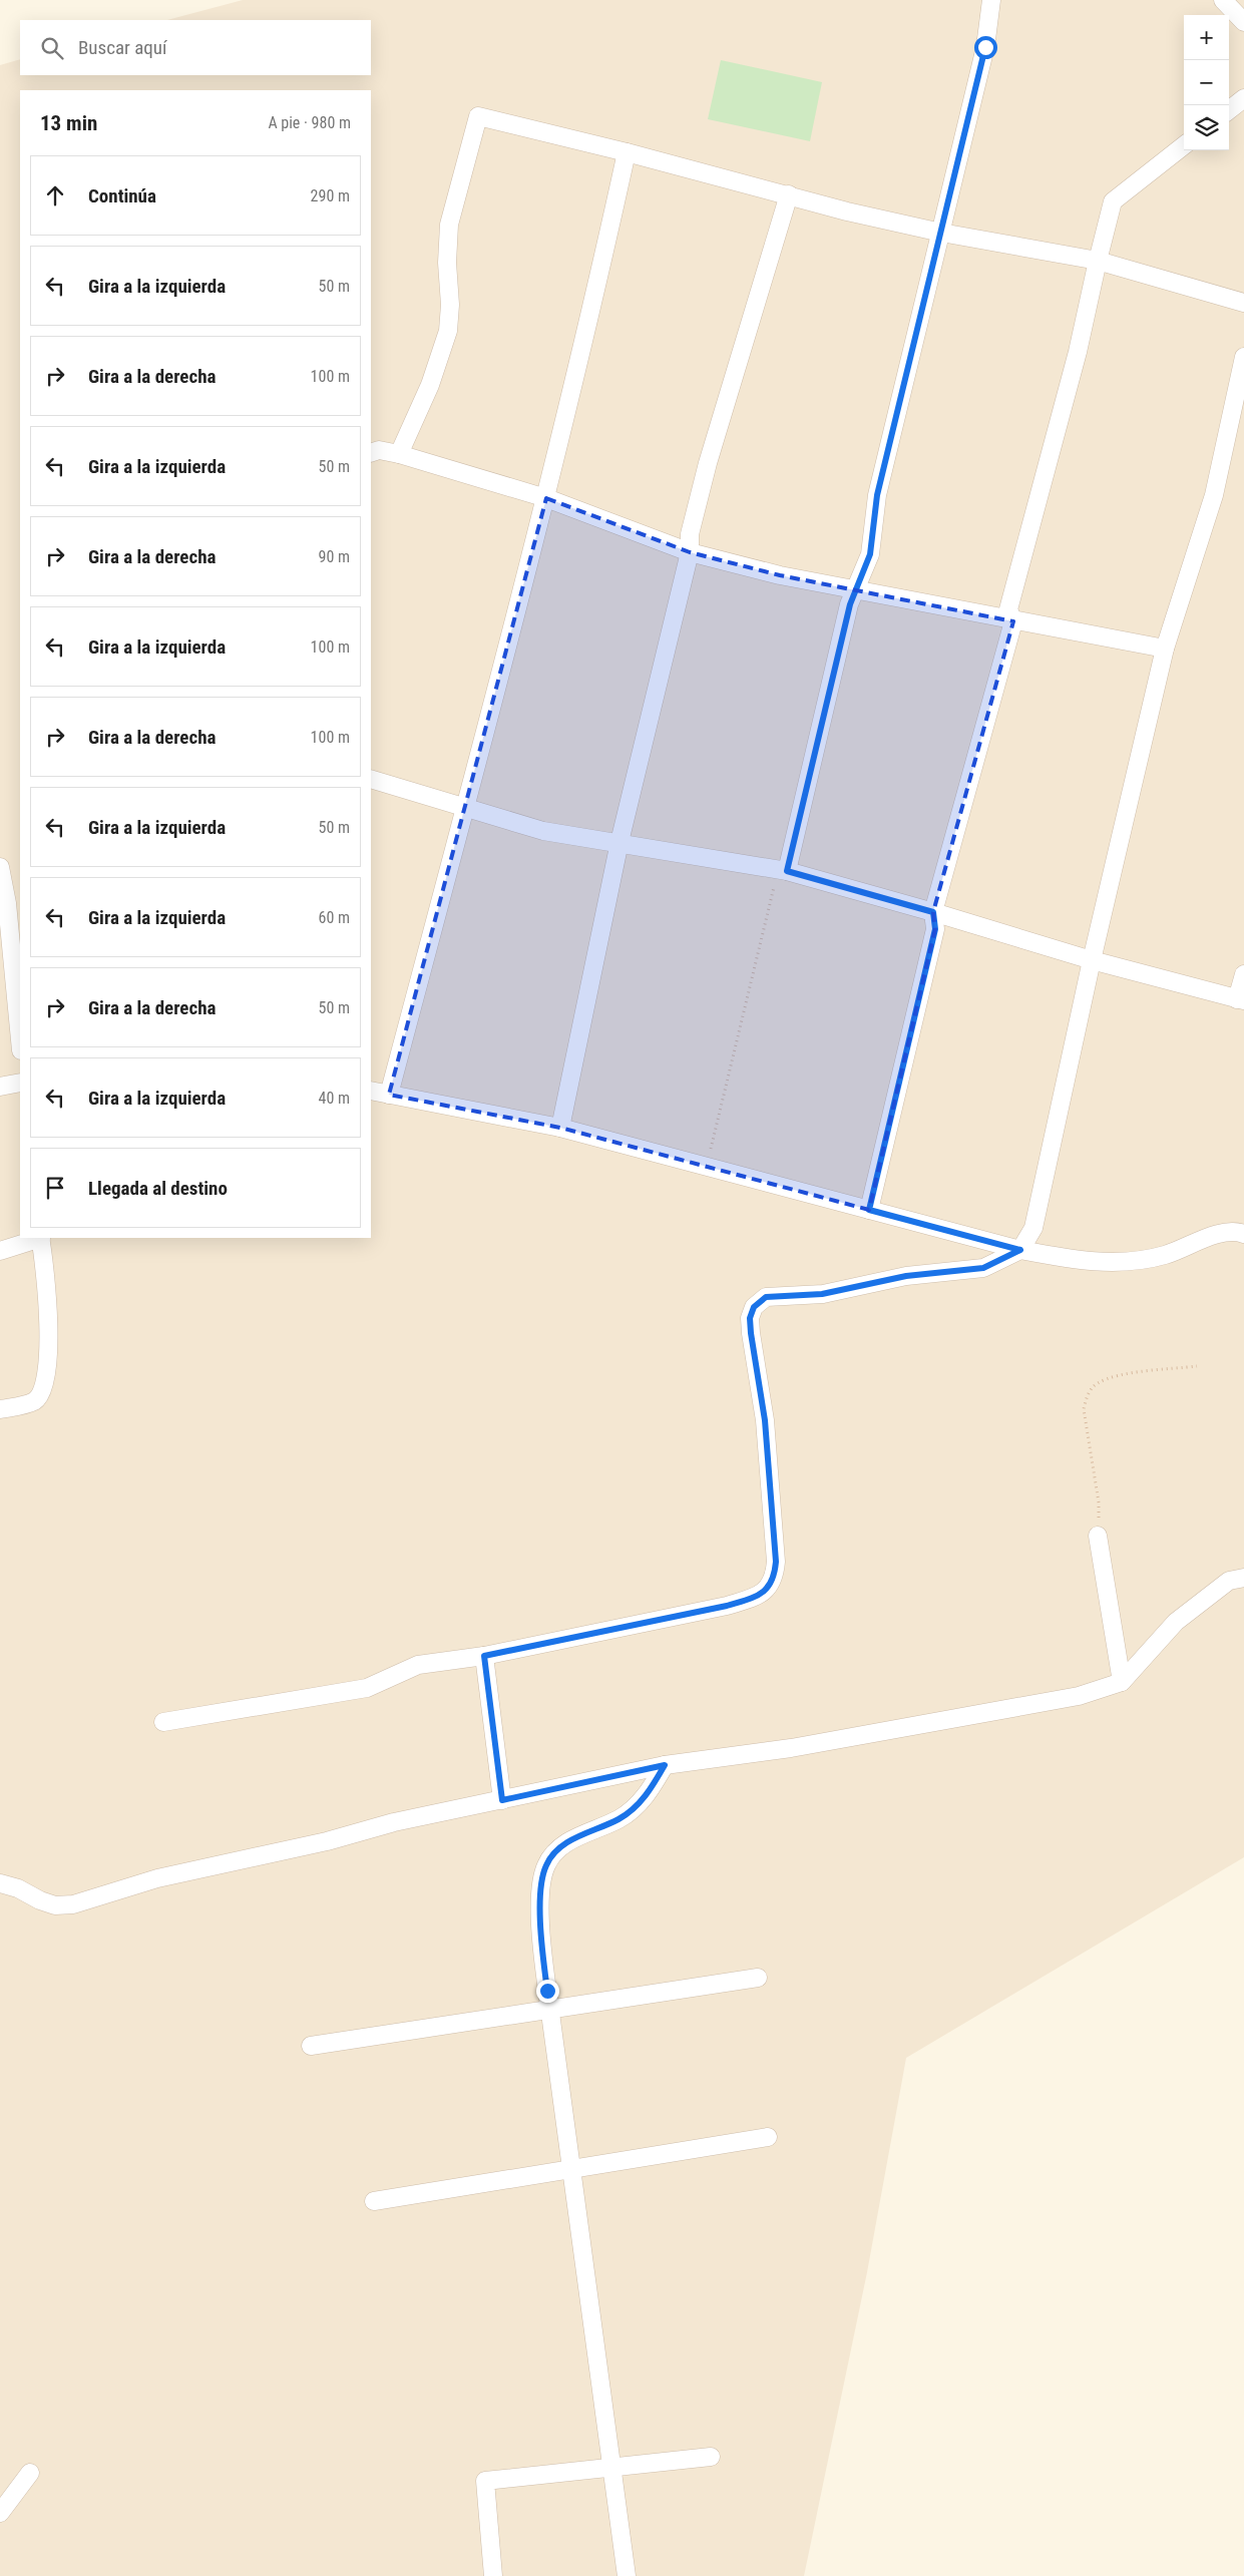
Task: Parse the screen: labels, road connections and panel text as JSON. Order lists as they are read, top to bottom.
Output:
{
  "page": {
    "map_buttons": ["+", "−"],
    "search": "Buscar aquí",
    "heading": ["13 min", "A pie · 980 m"],
    "list": [
      ["Continúa", "290 m"],
      ["Gira a la izquierda", "50 m"],
      ["Gira a la derecha", "100 m"],
      ["Gira a la izquierda", "50 m"],
      ["Gira a la derecha", "90 m"],
      ["Gira a la izquierda", "100 m"],
      ["Gira a la derecha", "100 m"],
      ["Gira a la izquierda", "50 m"],
      ["Gira a la izquierda", "60 m"],
      ["Gira a la derecha", "50 m"],
      ["Gira a la izquierda", "40 m"],
      "Llegada al destino"
    ]
  }
}
